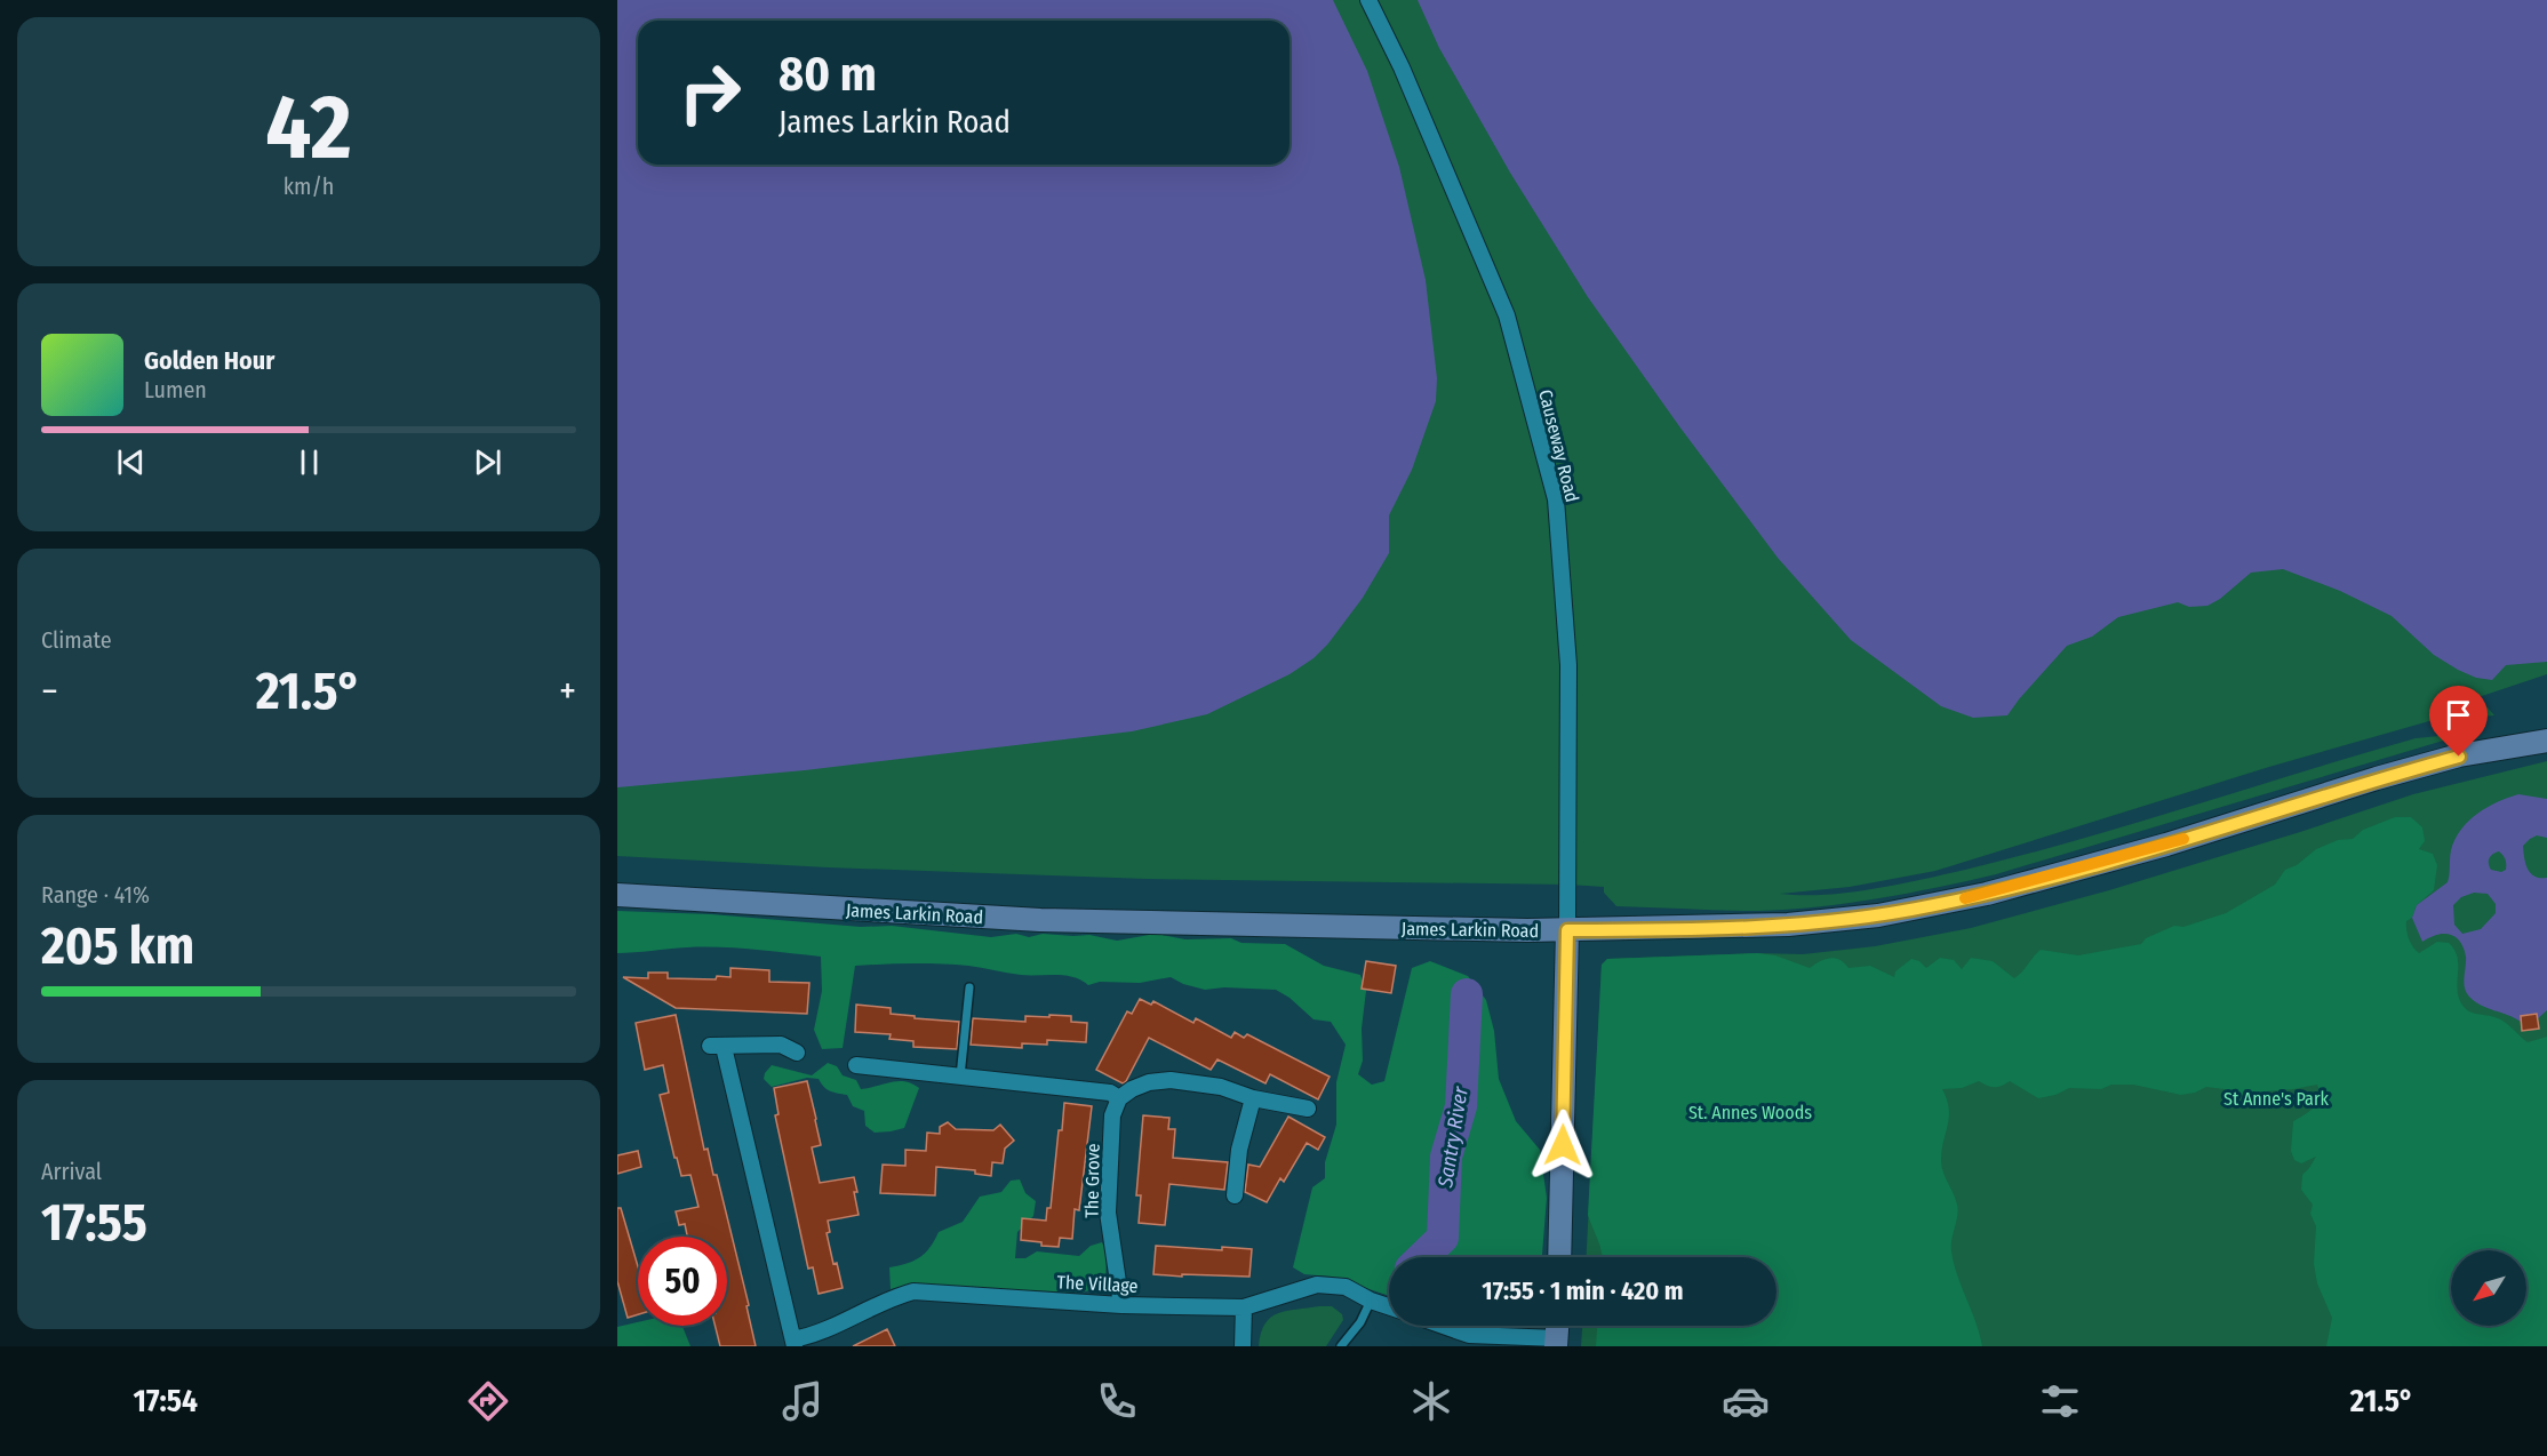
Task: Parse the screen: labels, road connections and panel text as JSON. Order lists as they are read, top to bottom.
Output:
{
  "streets": {
    "main road": ["James Larkin Road"],
    "street": ["Causeway Road", "The Grove", "The Village"]
  },
  "crossings": [
    ["Causeway Road", "James Larkin Road"],
    ["The Grove", "The Village"]
  ],
  "water": ["Santry River"],
  "parks": ["St Anne's Park", "St. Annes Woods"],
  "north": "bottom left",
  "page": {
    "tile": [
      ["42", "km/h"],
      "Climate",
      ["Range · 41%", "205 km"],
      ["Arrival", "17:55"]
    ],
    "turn": ["80 m", "James Larkin Road"],
    "song": ["Golden Hour", "Lumen"],
    "heat": ["−", "21.5°", "+"],
    "limit": "50",
    "trip": "17:55 · 1 min · 420 m",
    "tabs": ["17:54", "21.5°"]
  }
}
